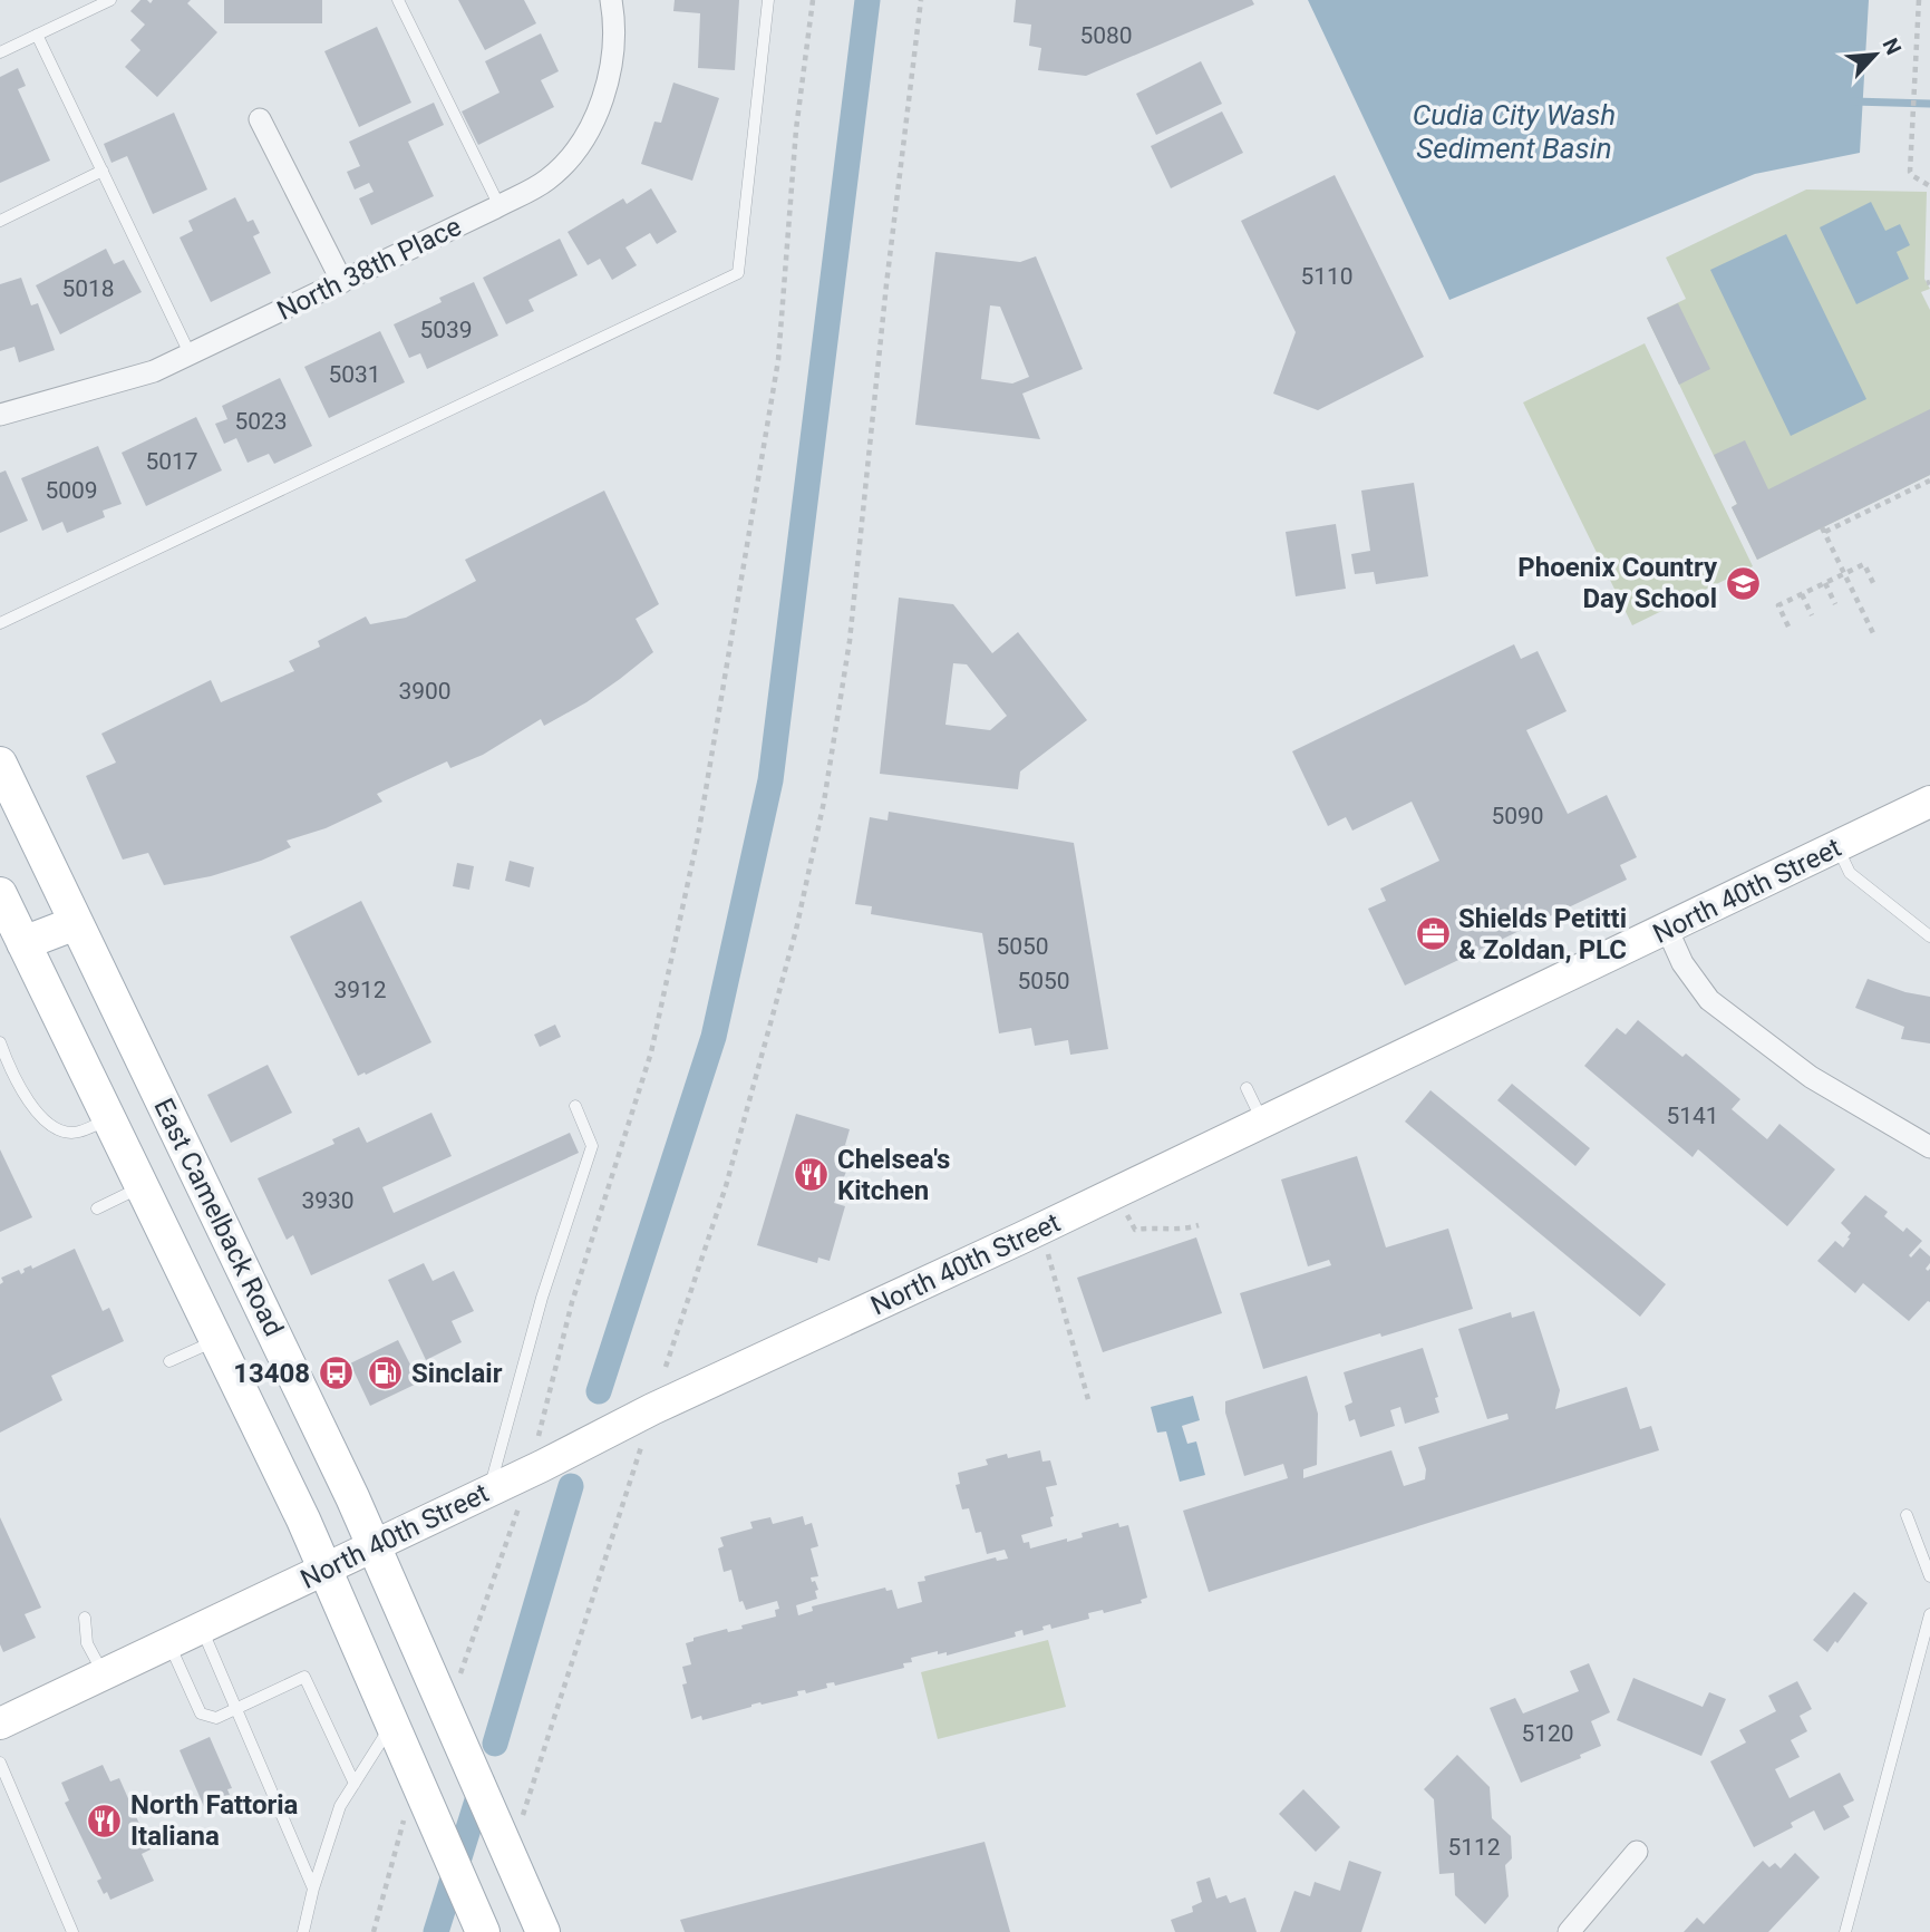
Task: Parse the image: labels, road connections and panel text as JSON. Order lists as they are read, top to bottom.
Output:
{
  "streets": {
    "main road": ["North 40th Street", "East Camelback Road"],
    "street": ["North 38th Place"]
  },
  "crossings": [
    ["North 40th Street", "East Camelback Road"]
  ],
  "water": ["Cudia City Wash Sediment Basin"],
  "places": {
    "school or university": ["Phoenix Country Day School"],
    "office": ["Shields Petitti & Zoldan, PLC"],
    "restaurant": ["Chelsea's Kitchen", "North Fattoria Italiana"],
    "bus stop": ["13408"],
    "fuel station": ["Sinclair"]
  },
  "house_numbers": [
    "5080",
    "5110",
    "5018",
    "5039",
    "5031",
    "5023",
    "5017",
    "5009",
    "3900",
    "5090",
    "5050",
    "5050",
    "3912",
    "5141",
    "3930",
    "5120",
    "5112"
  ],
  "north": "top right"
}
